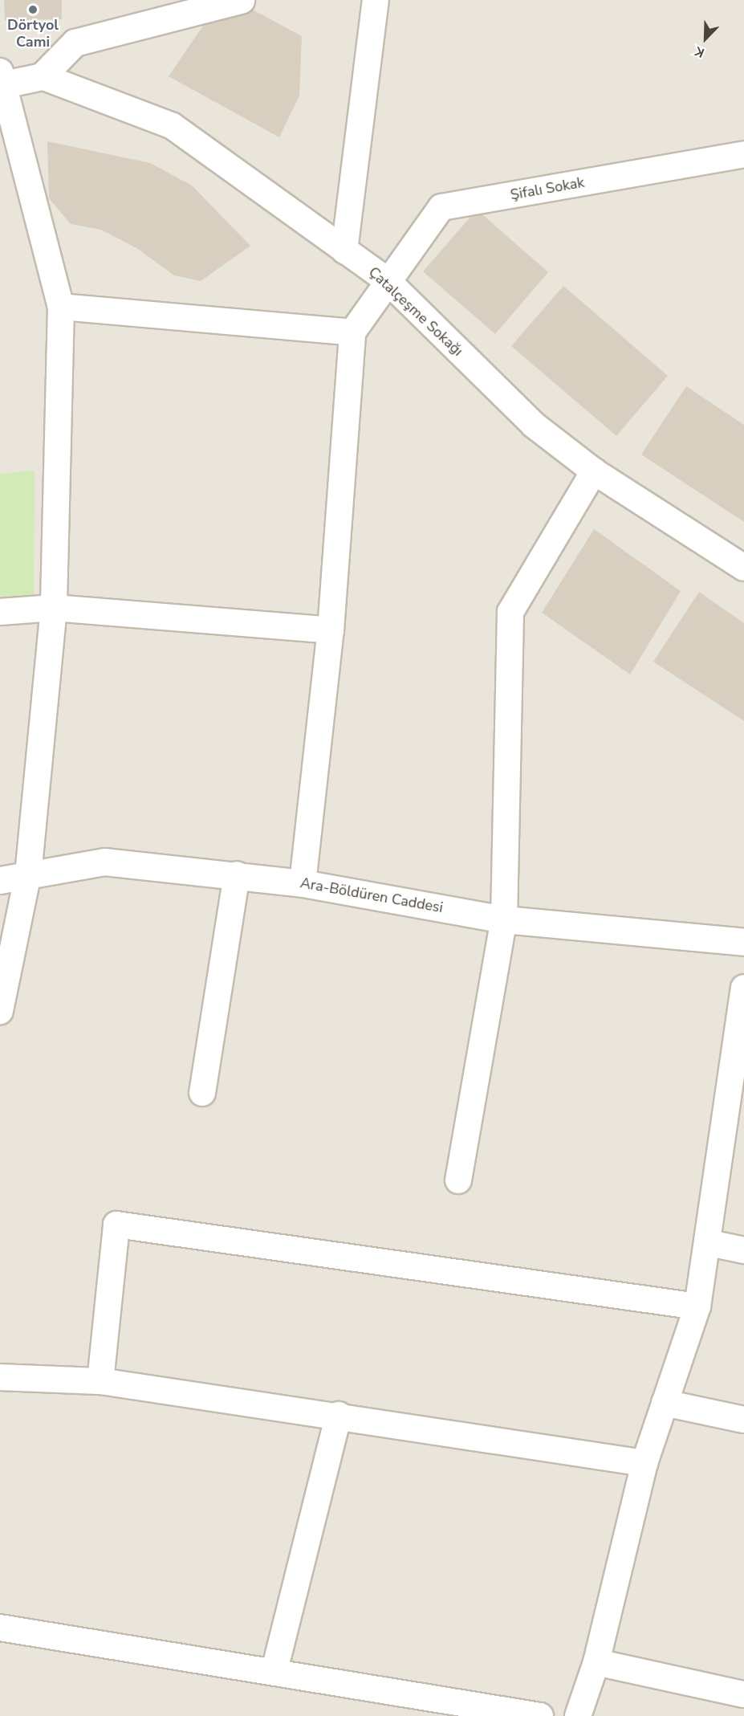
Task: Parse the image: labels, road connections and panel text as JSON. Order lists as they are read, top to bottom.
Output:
{
  "streets": {
    "street": ["Şifalı Sokak", "Çatalçeşme Sokağı", "Ara-Böldüren Caddesi"]
  },
  "crossings": [
    ["Şifalı Sokak", "Çatalçeşme Sokağı"]
  ],
  "places": ["Dörtyol Cami"],
  "north": "bottom left"
}
